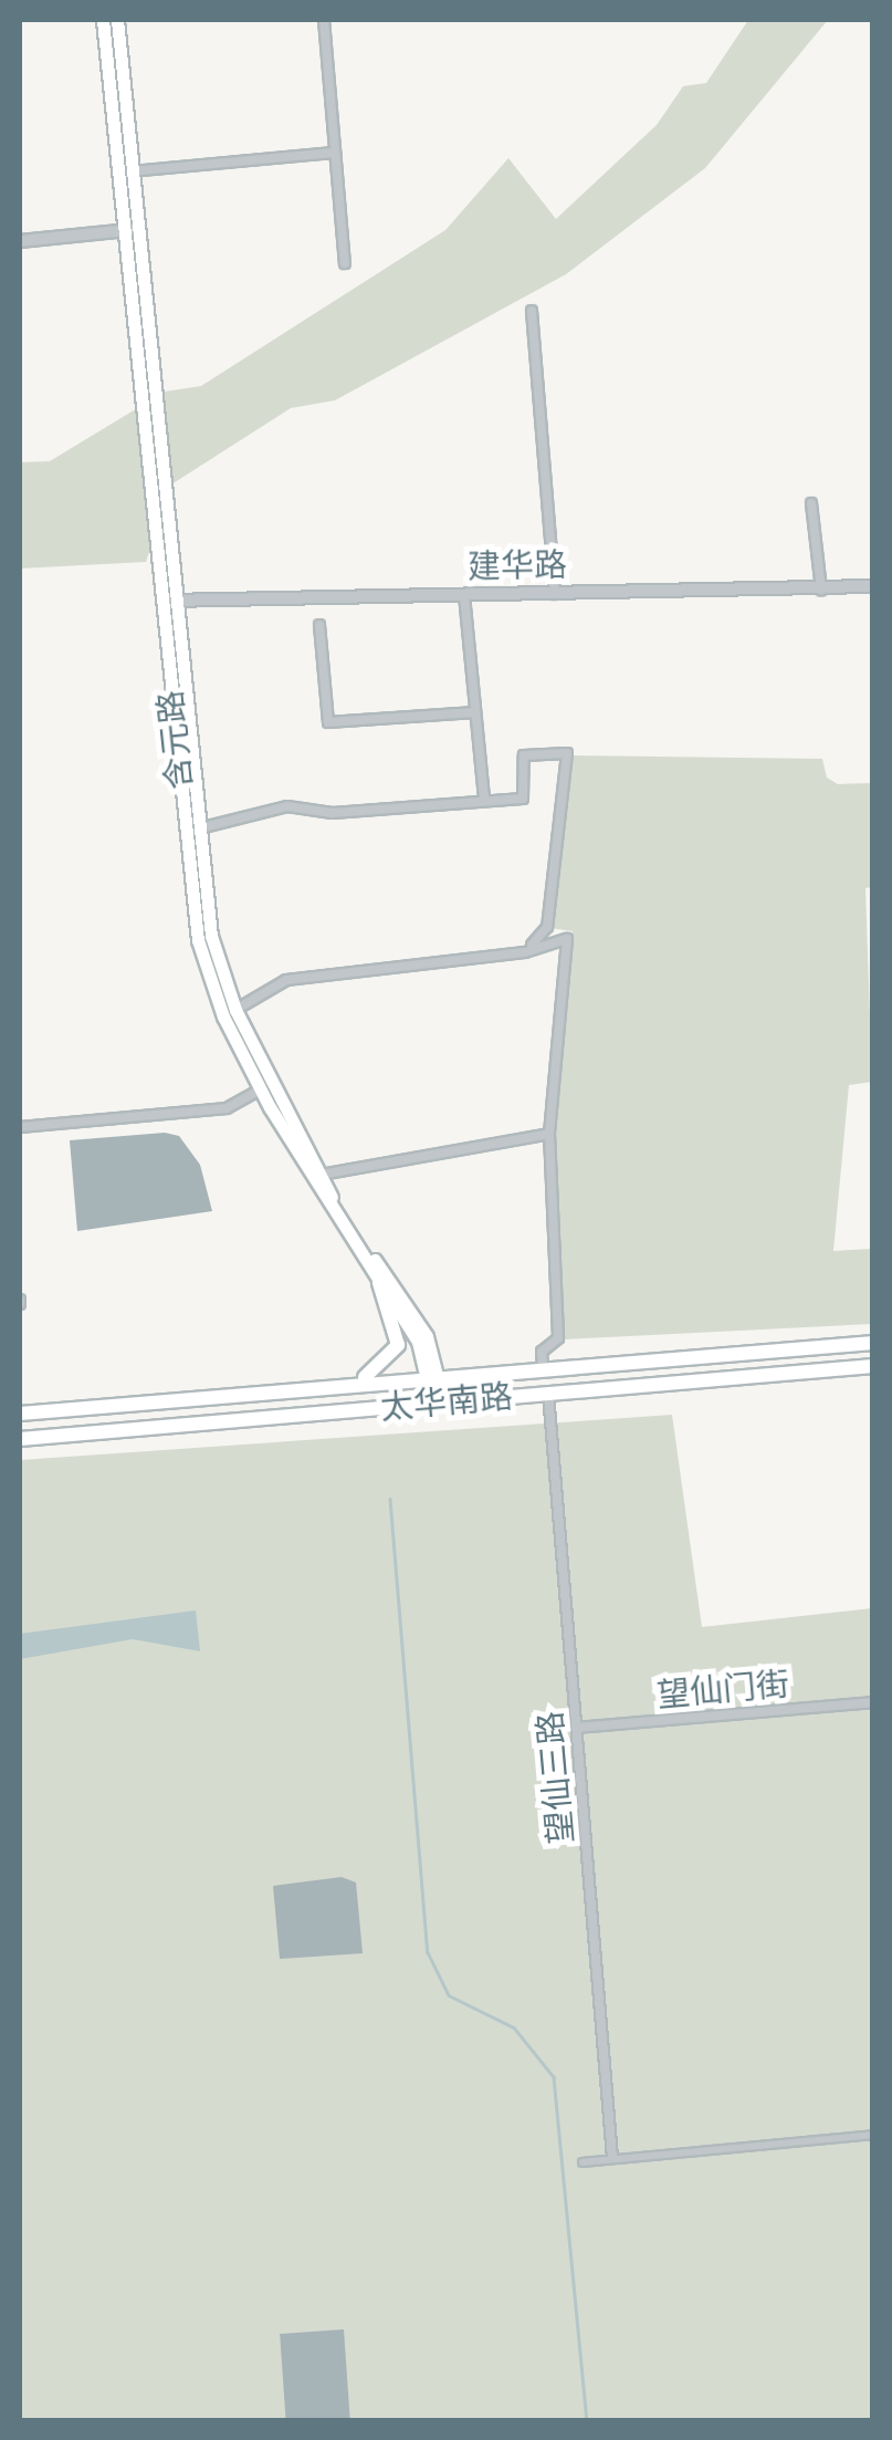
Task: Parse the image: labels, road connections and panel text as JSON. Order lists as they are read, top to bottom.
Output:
{
  "streets": {
    "main road": ["含元路", "太华南路"],
    "street": ["建华路", "望仙门街", "望仙三路"]
  },
  "crossings": [
    ["建华路", "含元路"],
    ["含元路", "太华南路"],
    ["太华南路", "望仙三路"],
    ["望仙门街", "望仙三路"]
  ]
}
